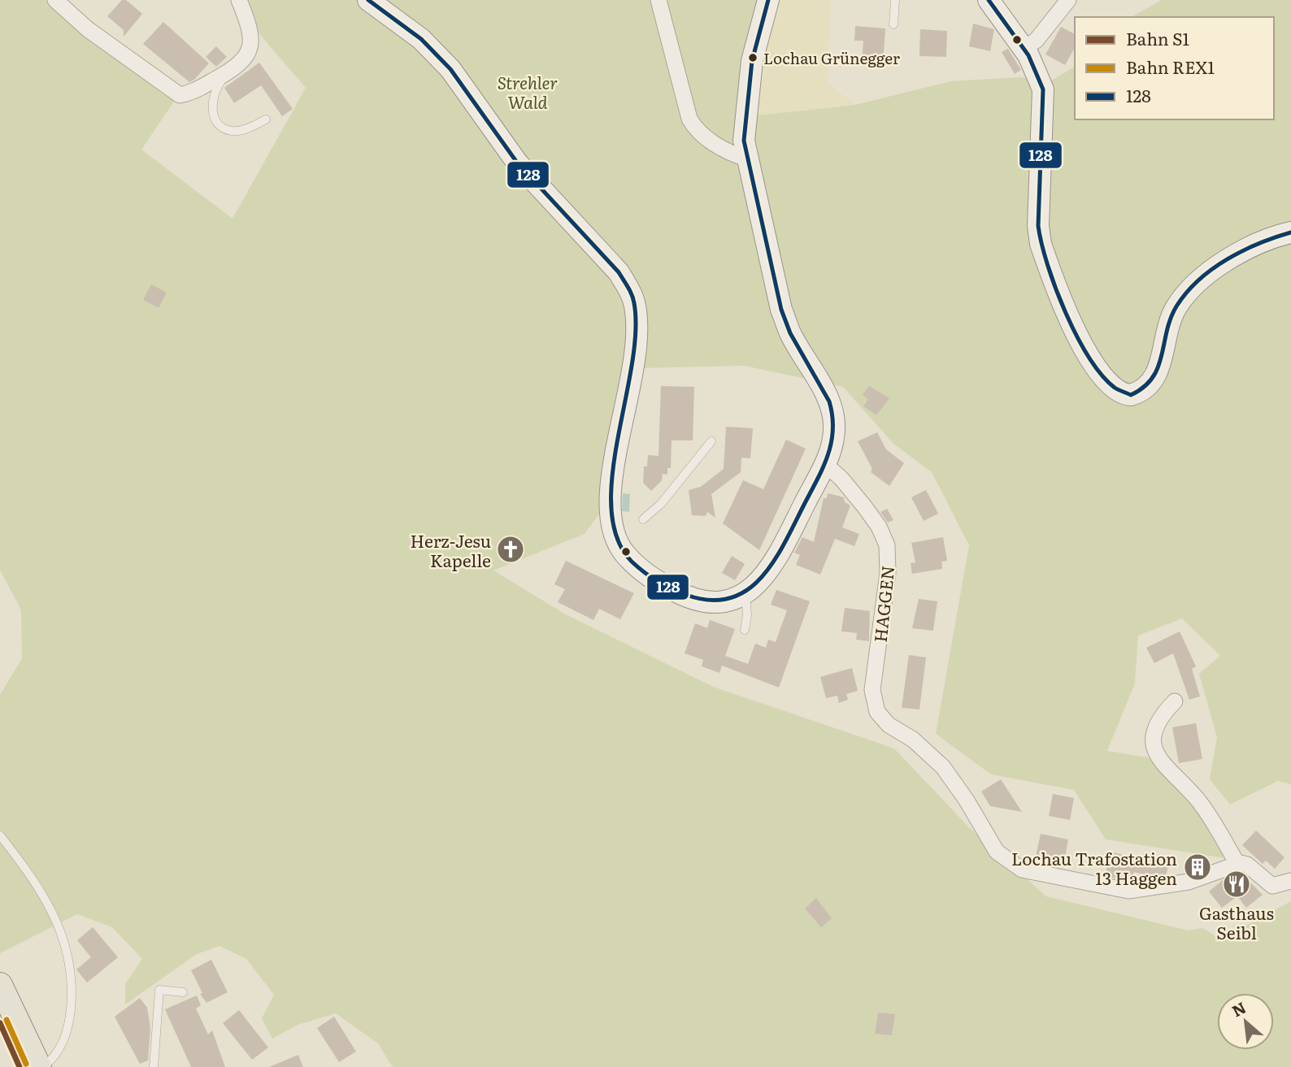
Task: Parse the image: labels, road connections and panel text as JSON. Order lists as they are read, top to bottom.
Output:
{
  "streets": {
    "street": ["HAGGEN"]
  },
  "parks": ["Strehler Wald"],
  "places": {
    "other": ["Lochau Grünegger"],
    "church": ["Herz-Jesu Kapelle"],
    "building": ["Lochau Trafostation 13 Haggen"],
    "restaurant": ["Gasthaus Seibl"]
  },
  "lines": ["transit line 128", "rail line REX1", "rail line S1"],
  "legend": ["Bahn S1", "Bahn REX1", "128"],
  "north": "top left"
}
